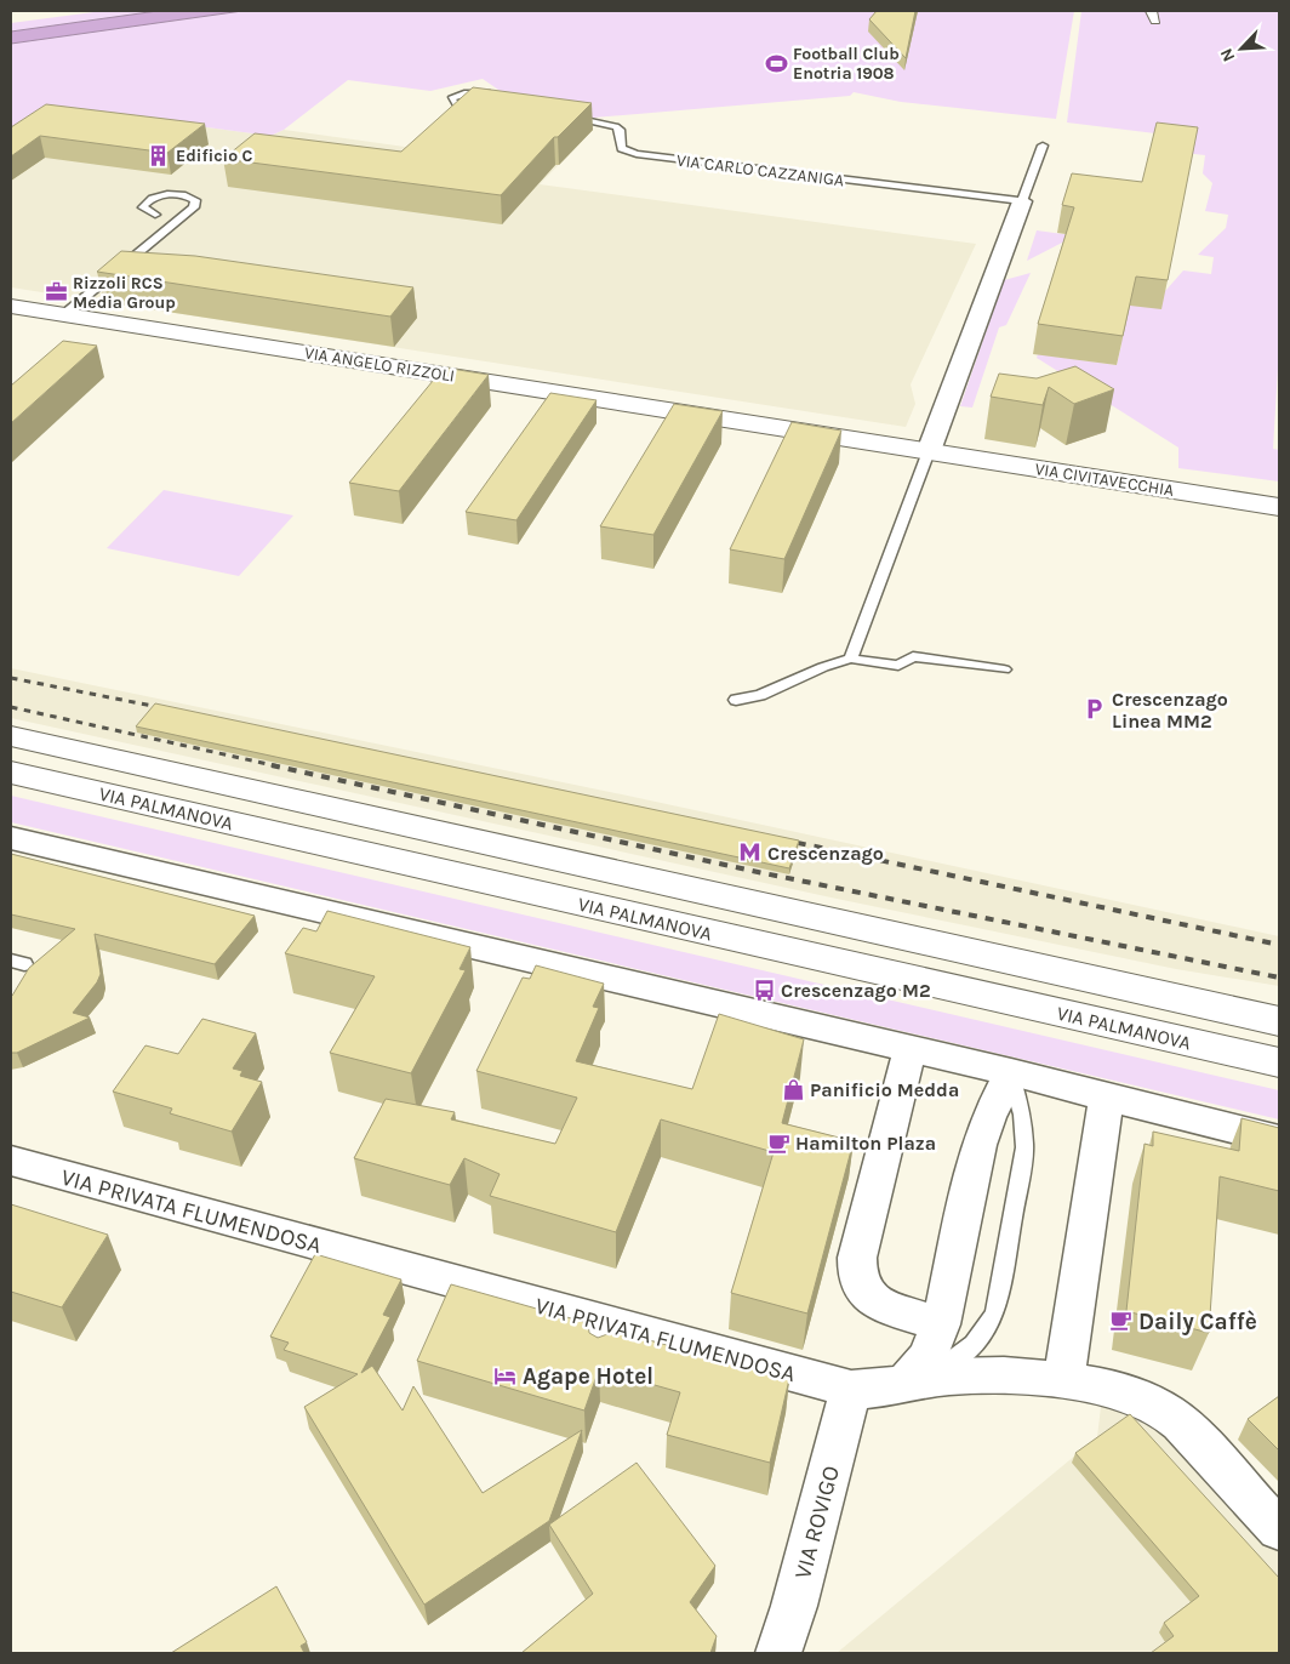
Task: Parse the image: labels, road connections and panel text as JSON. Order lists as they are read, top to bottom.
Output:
{
  "streets": {
    "main road": ["VIA ANGELO RIZZOLI", "VIA CIVITAVECCHIA", "VIA PALMANOVA"],
    "street": ["VIA PRIVATA FLUMENDOSA", "VIA ROVIGO"],
    "lane": ["VIA CARLO CAZZANIGA"]
  },
  "crossings": [
    ["VIA ANGELO RIZZOLI", "VIA CIVITAVECCHIA"],
    ["VIA PRIVATA FLUMENDOSA", "VIA ROVIGO"]
  ],
  "places": {
    "sports": ["Football Club Enotria 1908"],
    "building": ["Edificio C"],
    "office": ["Rizzoli RCS Media Group"],
    "parking": ["Crescenzago Linea MM2"],
    "metro station": ["Crescenzago"],
    "bus stop": ["Crescenzago M2"],
    "shop": ["Panificio Medda"],
    "cafe": ["Hamilton Plaza", "Daily Caffè"],
    "hotel": ["Agape Hotel"]
  },
  "north": "bottom left"
}
